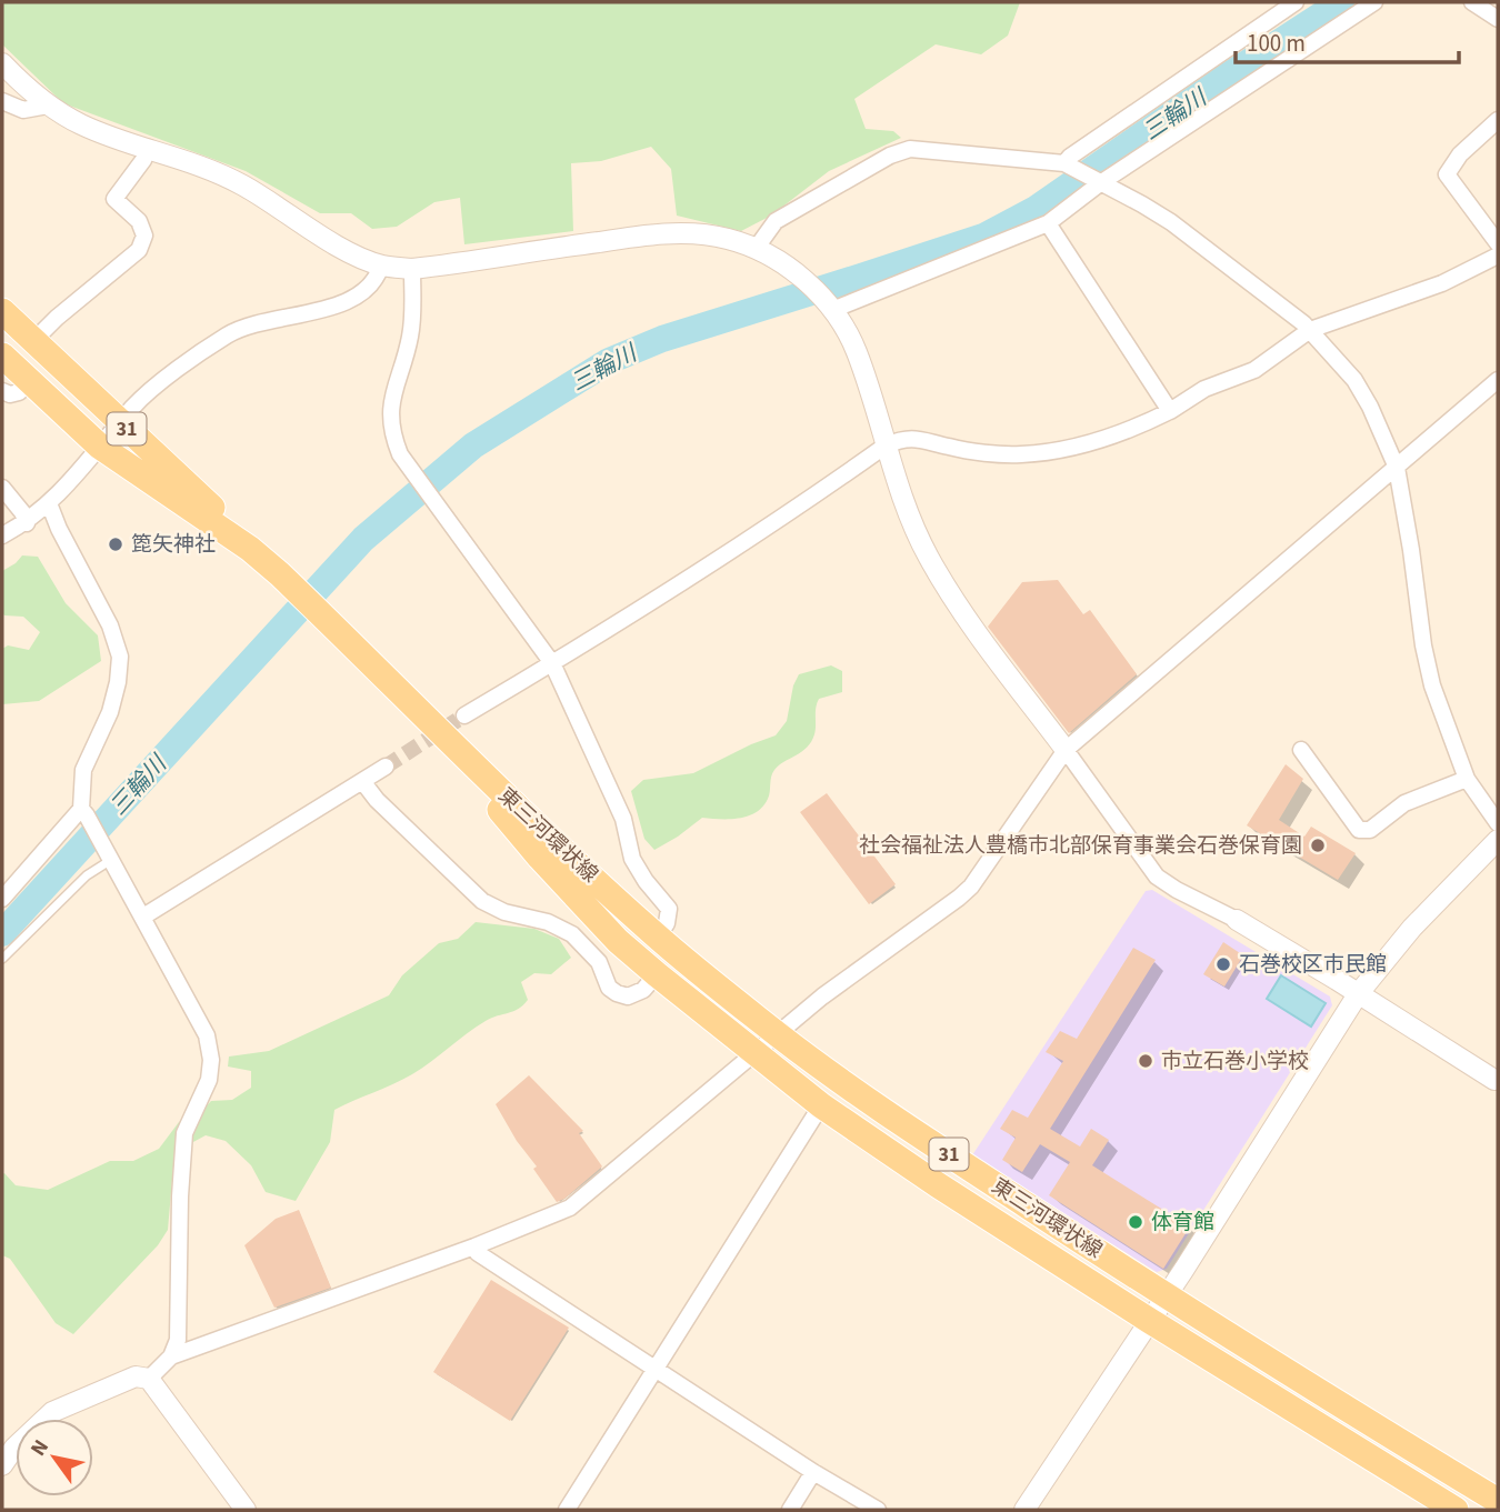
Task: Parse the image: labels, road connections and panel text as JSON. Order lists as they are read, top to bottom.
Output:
{
  "streets": {
    "main road": ["31", "東三河環状線"]
  },
  "water": ["三輪川"],
  "places": [
    "箆矢神社",
    "社会福祉法人豊橋市北部保育事業会石巻保育園",
    "石巻校区市民館",
    "市立石巻小学校",
    "体育館"
  ],
  "scale_bar": "100 m",
  "north": "top left"
}
